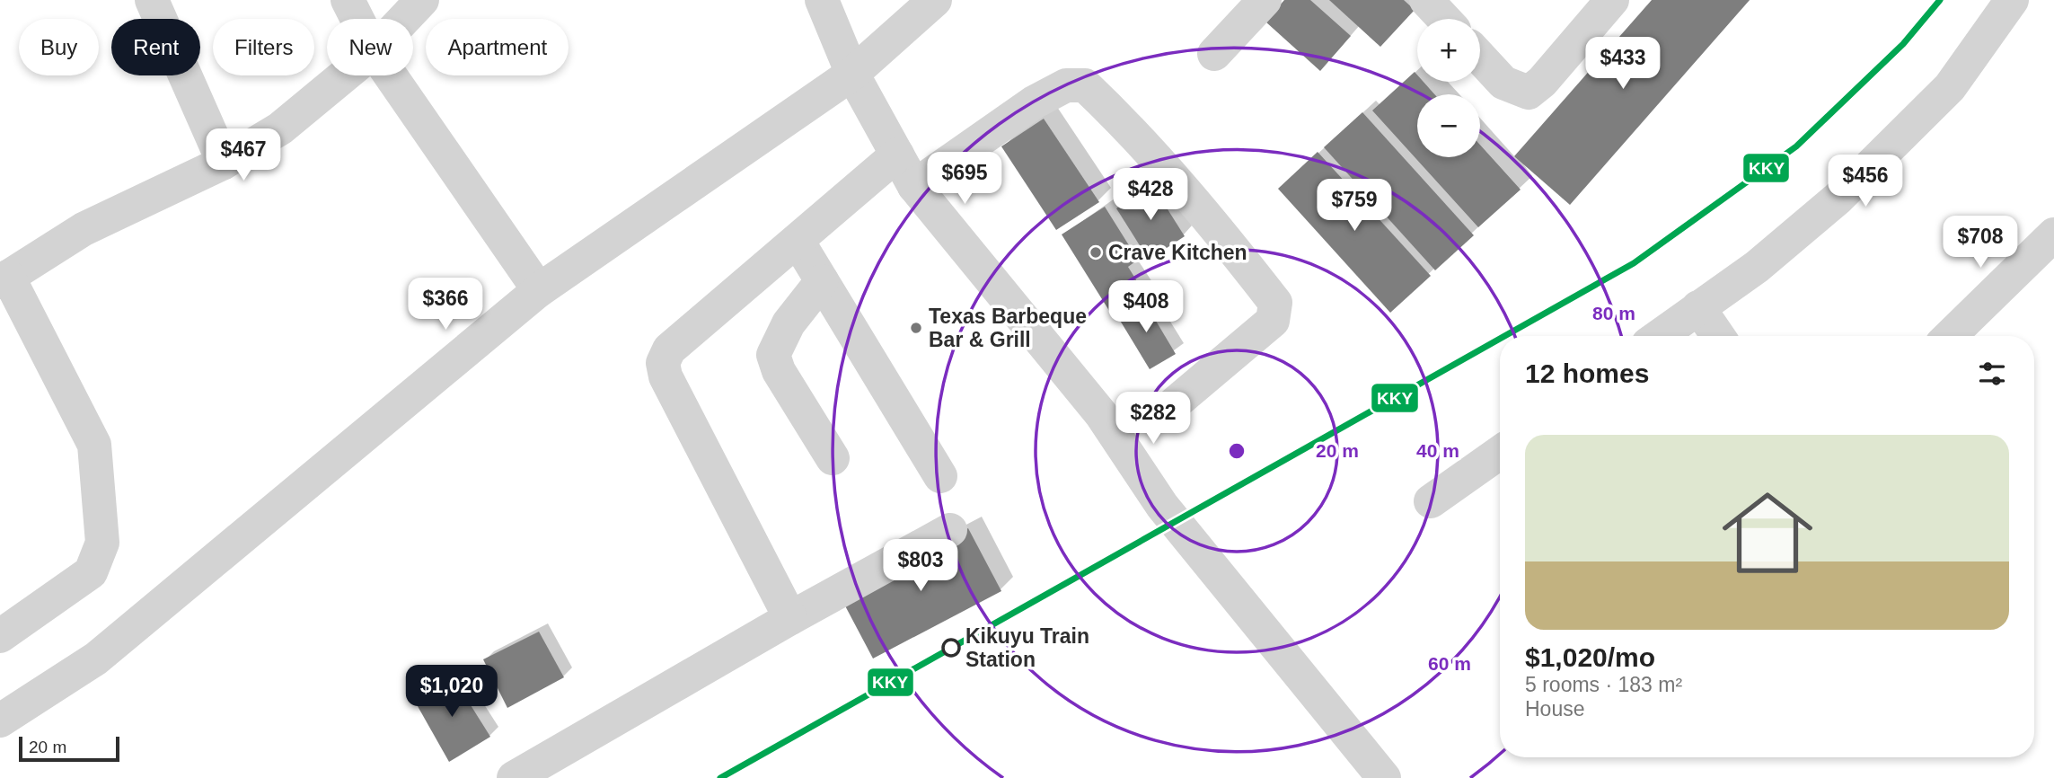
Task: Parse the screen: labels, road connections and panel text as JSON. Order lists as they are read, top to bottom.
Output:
{
  "places": ["Crave Kitchen", "Texas Barbeque Bar & Grill", "Kikuyu Train Station"],
  "lines": ["transit line KKY"],
  "scale_bar": "20 m",
  "page": {
    "map_buttons": ["+", "−"],
    "chip": [
      "Buy",
      "Rent",
      "Filters",
      "New",
      "Apartment"
    ],
    "price": [
      "$433",
      "$467",
      "$695",
      "$456",
      "$428",
      "$759",
      "$708",
      "$366",
      "$408",
      "$282",
      "$803",
      "$1,020"
    ],
    "heading": "12 homes",
    "list": [
      {
        "name": "$1,020/mo",
        "note": "5 rooms · 183 m² · House"
      }
    ],
    "scale": "20 m"
  },
  "rings": [
    "80 m",
    "20 m",
    "40 m",
    "60 m"
  ]
}
